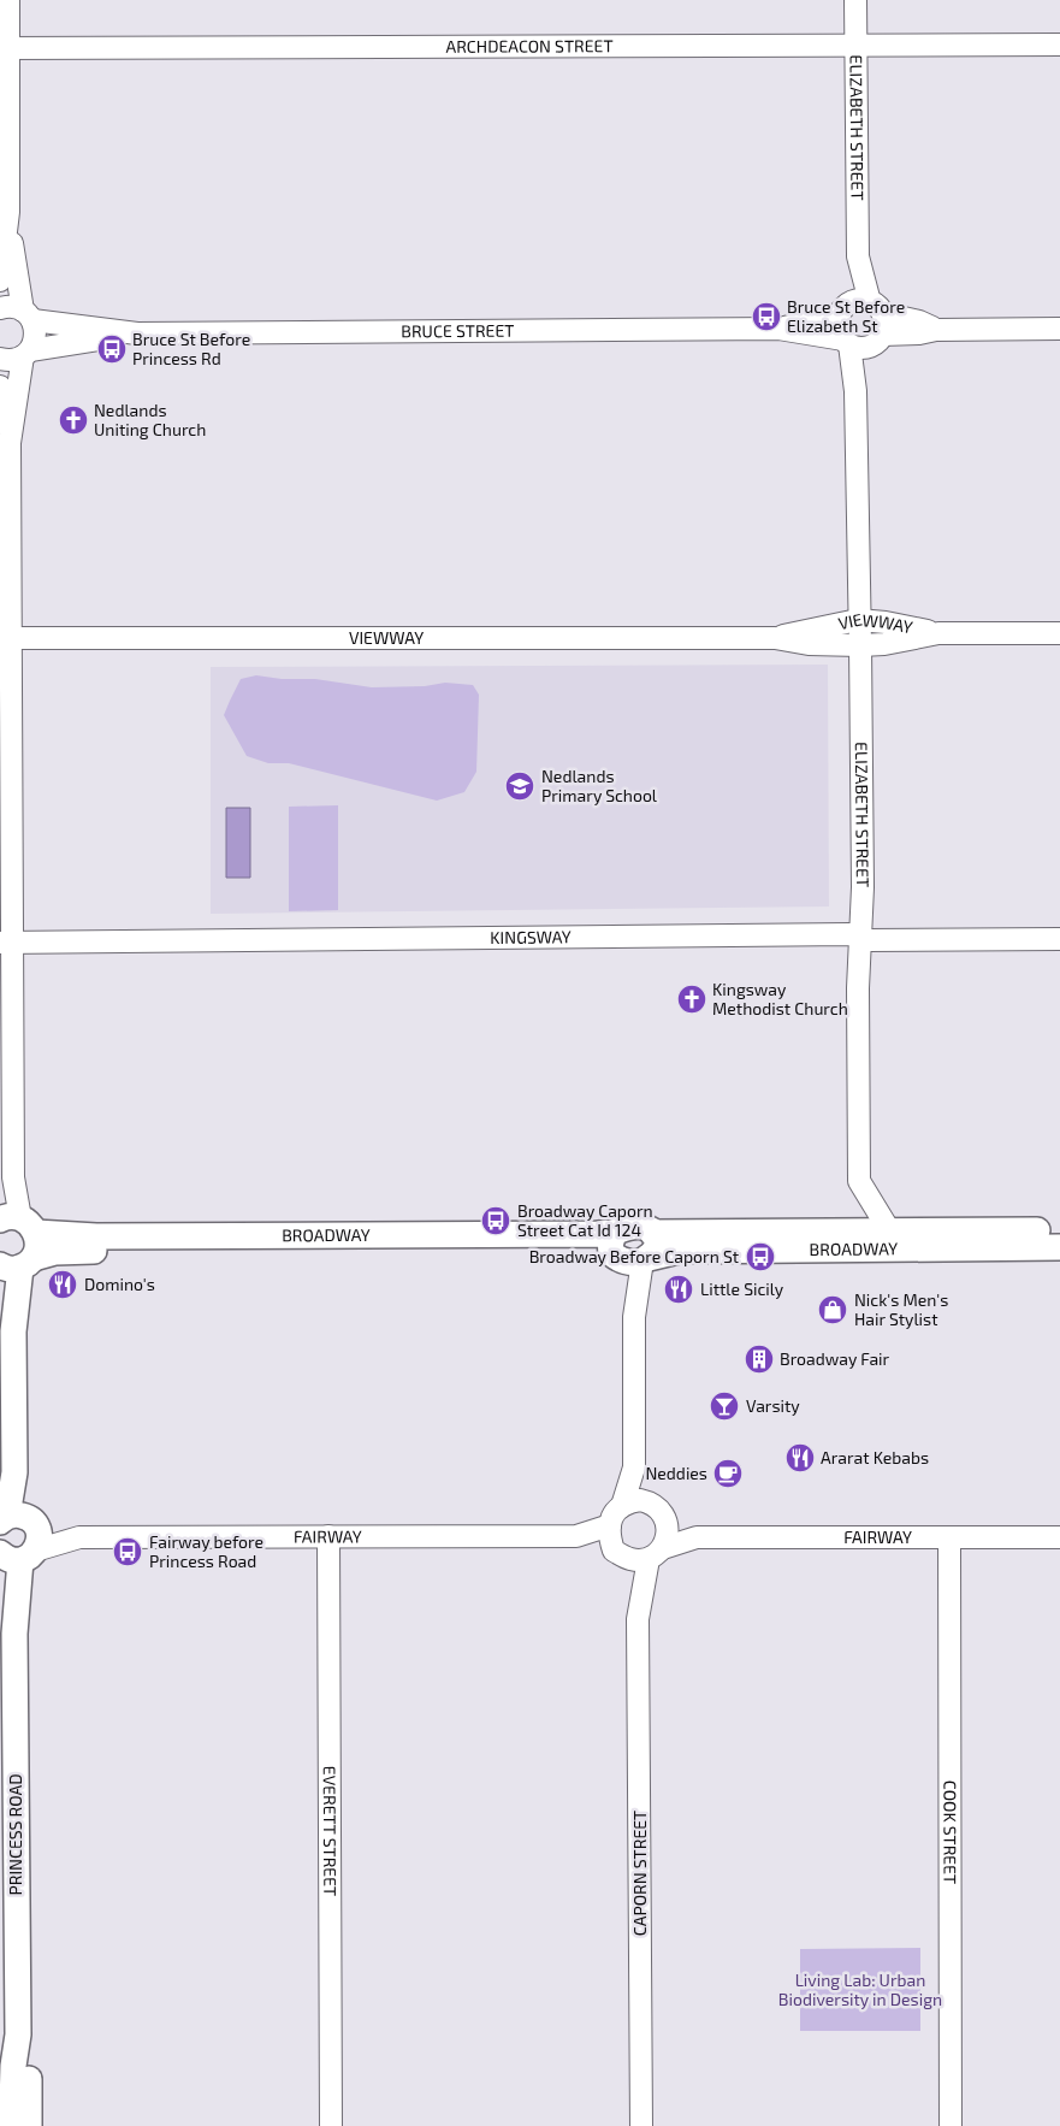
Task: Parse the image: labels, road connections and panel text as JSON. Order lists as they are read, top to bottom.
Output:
{
  "streets": {
    "main road": ["BROADWAY", "PRINCESS ROAD"],
    "street": [
      "ARCHDEACON STREET",
      "ELIZABETH STREET",
      "BRUCE STREET",
      "VIEWWAY",
      "KINGSWAY",
      "FAIRWAY",
      "EVERETT STREET",
      "COOK STREET",
      "CAPORN STREET"
    ]
  },
  "crossings": [
    ["ARCHDEACON STREET", "ELIZABETH STREET"],
    ["ELIZABETH STREET", "BRUCE STREET"],
    ["ELIZABETH STREET", "VIEWWAY"],
    ["ELIZABETH STREET", "KINGSWAY"],
    ["ELIZABETH STREET", "BROADWAY"],
    ["BROADWAY", "PRINCESS ROAD"],
    ["FAIRWAY", "EVERETT STREET"],
    ["FAIRWAY", "COOK STREET"],
    ["FAIRWAY", "PRINCESS ROAD"],
    ["FAIRWAY", "CAPORN STREET"]
  ],
  "parks": ["Living Lab: Urban Biodiversity in Design"],
  "places": {
    "bus stop": [
      "Bruce St Before Elizabeth St",
      "Bruce St Before Princess Rd",
      "Broadway Caporn Street Cat Id 124",
      "Broadway Before Caporn St",
      "Fairway before Princess Road"
    ],
    "church": ["Nedlands Uniting Church", "Kingsway Methodist Church"],
    "school or university": ["Nedlands Primary School"],
    "restaurant": ["Domino's", "Little Sicily", "Ararat Kebabs"],
    "shop": ["Nick's Men's Hair Stylist"],
    "building": ["Broadway Fair"],
    "bar": ["Varsity"],
    "cafe": ["Neddies"]
  }
}
